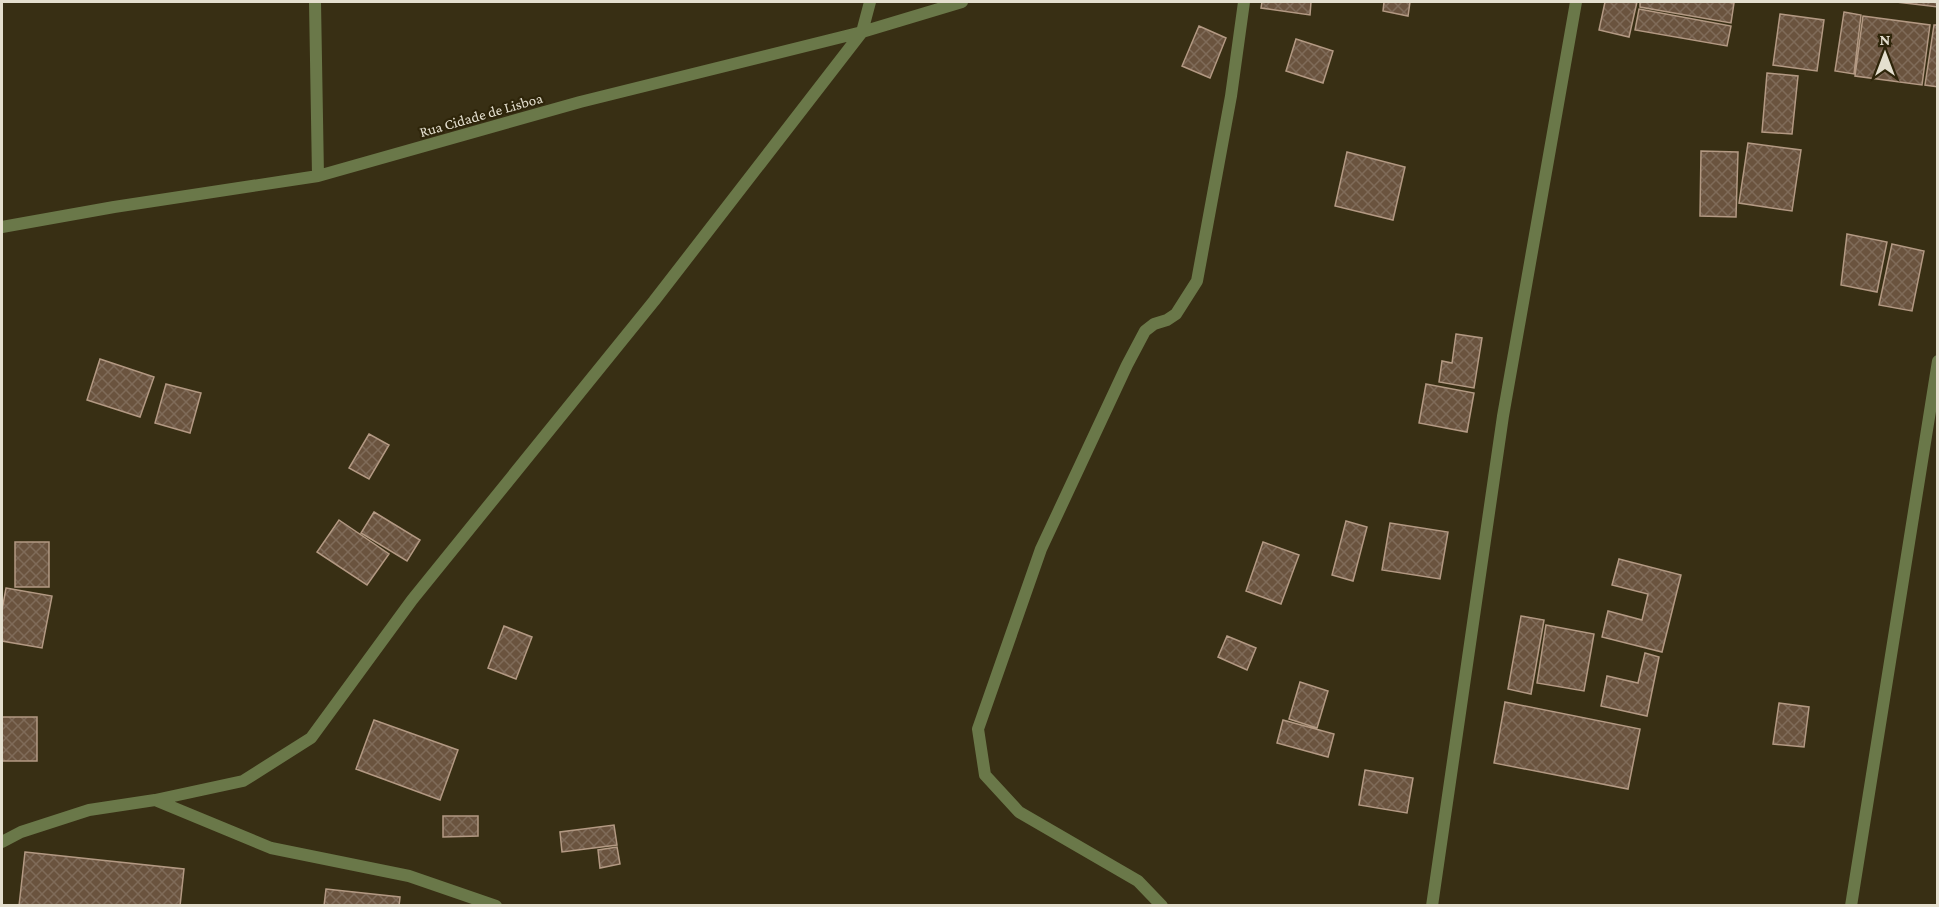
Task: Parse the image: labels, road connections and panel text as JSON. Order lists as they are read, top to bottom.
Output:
{
  "streets": {
    "street": ["Rua Cidade de Lisboa"]
  },
  "north": "top"
}
